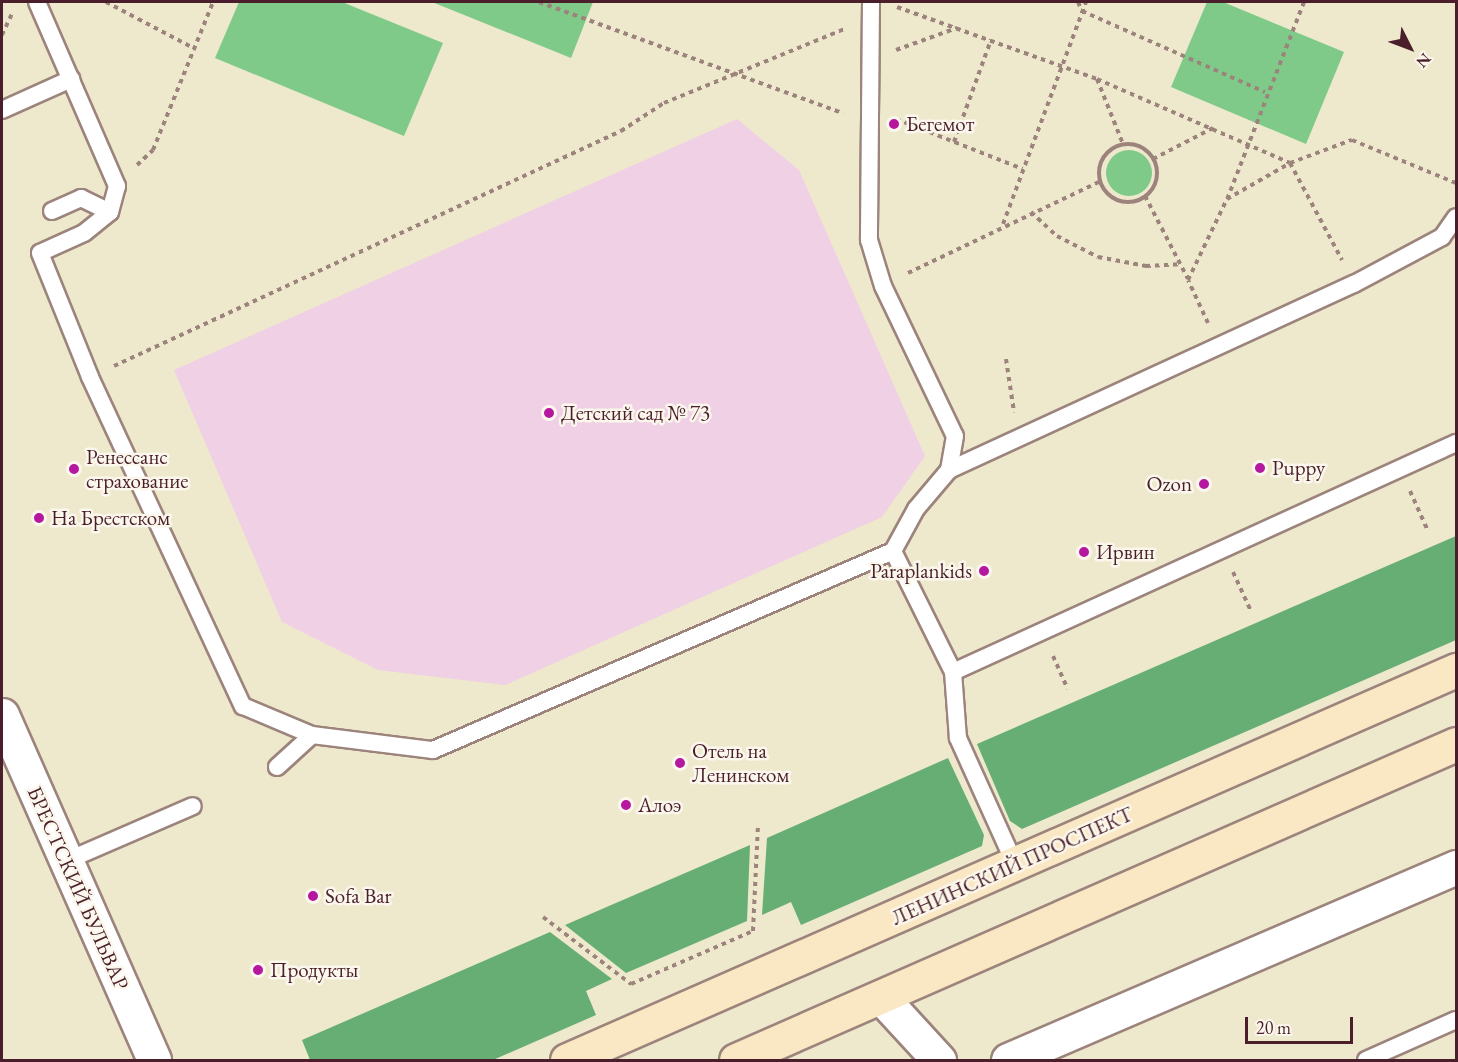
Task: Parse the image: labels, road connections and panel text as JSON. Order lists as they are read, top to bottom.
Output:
{
  "streets": {
    "main road": ["ЛЕНИНСКИЙ ПРОСПЕКТ"],
    "street": ["БРЕСТСКИЙ БУЛЬВАР"]
  },
  "places": [
    "Бегемот",
    "Детский сад № 73",
    "Puppy",
    "Ренессанс страхование",
    "Ozon",
    "На Брестском",
    "Ирвин",
    "Paraplankids",
    "Отель на Ленинском",
    "Алоэ",
    "Sofa Bar",
    "Продукты"
  ],
  "scale_bar": "20 m",
  "north": "bottom right"
}
